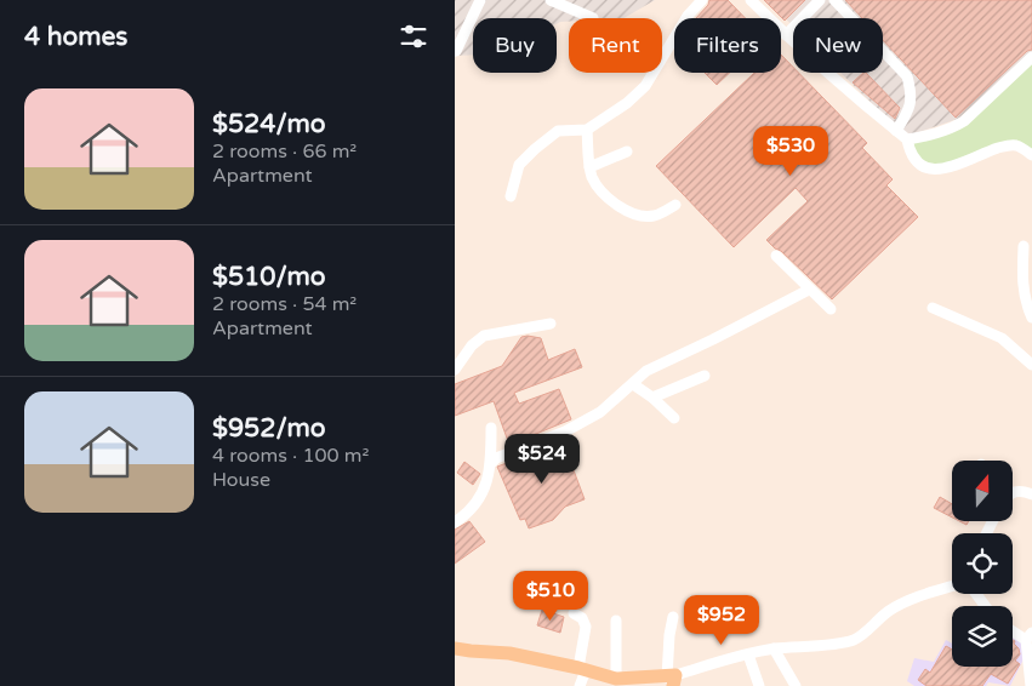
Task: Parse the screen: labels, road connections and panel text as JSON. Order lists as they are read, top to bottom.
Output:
{
  "north": "top",
  "page": {
    "heading": "4 homes",
    "chip": [
      "Buy",
      "Rent",
      "Filters",
      "New"
    ],
    "list": [
      {
        "name": "$524/mo",
        "note": "2 rooms · 66 m² · Apartment"
      },
      {
        "name": "$510/mo",
        "note": "2 rooms · 54 m² · Apartment"
      },
      {
        "name": "$952/mo",
        "note": "4 rooms · 100 m² · House"
      }
    ],
    "price": [
      "$530",
      "$524",
      "$510",
      "$952"
    ]
  }
}
